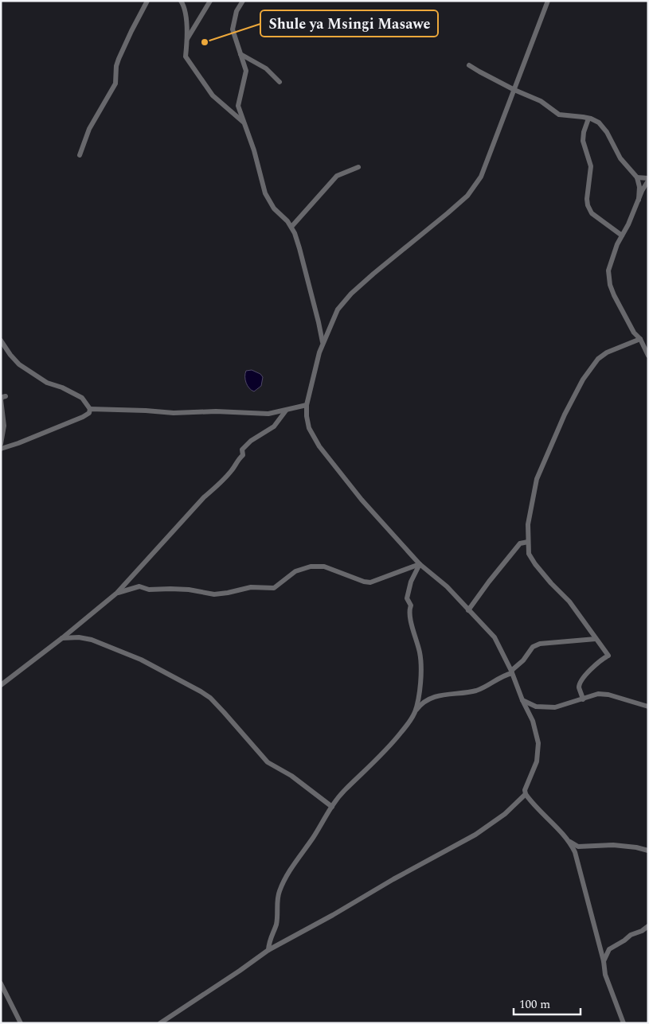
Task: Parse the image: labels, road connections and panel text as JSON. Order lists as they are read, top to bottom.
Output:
{
  "places": ["Shule ya Msingi Masawe"],
  "scale_bar": "100 m"
}
